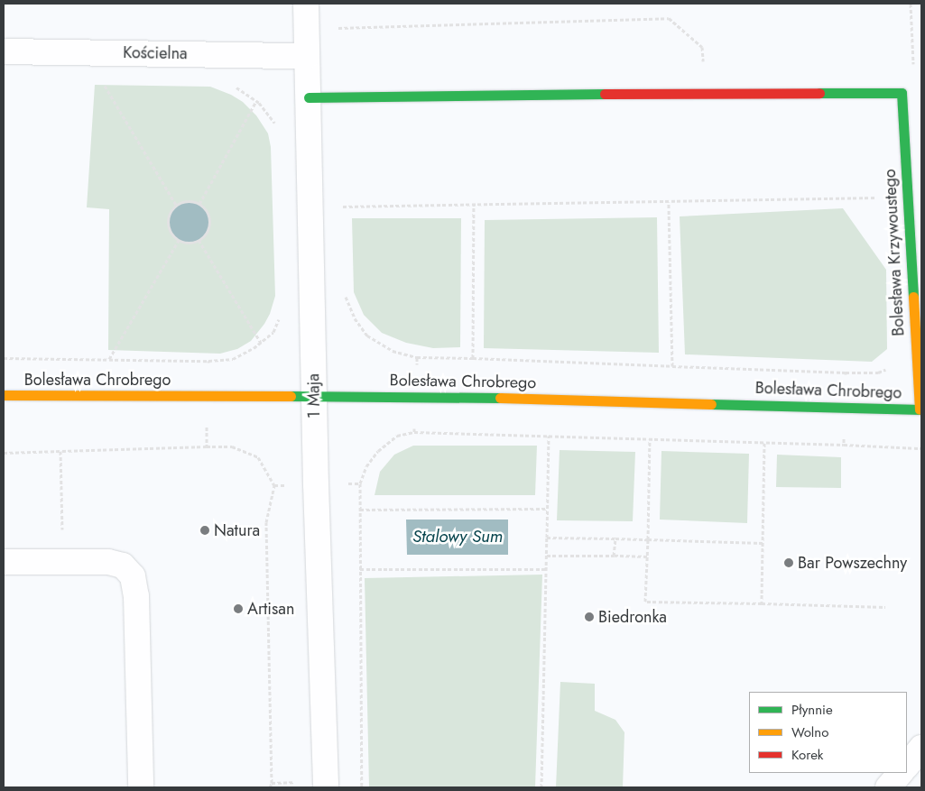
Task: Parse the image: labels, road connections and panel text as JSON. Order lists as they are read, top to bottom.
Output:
{
  "streets": {
    "main road": ["Bolesława Krzywoustego", "Bolesława Chrobrego"],
    "street": ["Kościelna", "1 Maja"]
  },
  "crossings": [
    ["Kościelna", "1 Maja"],
    ["Bolesława Krzywoustego", "Bolesława Chrobrego"],
    ["Bolesława Chrobrego", "1 Maja"]
  ],
  "water": ["Stalowy Sum"],
  "places": [
    "Natura",
    "Bar Powszechny",
    "Artisan",
    "Biedronka"
  ],
  "legend": ["Płynnie", "Wolno", "Korek"]
}
